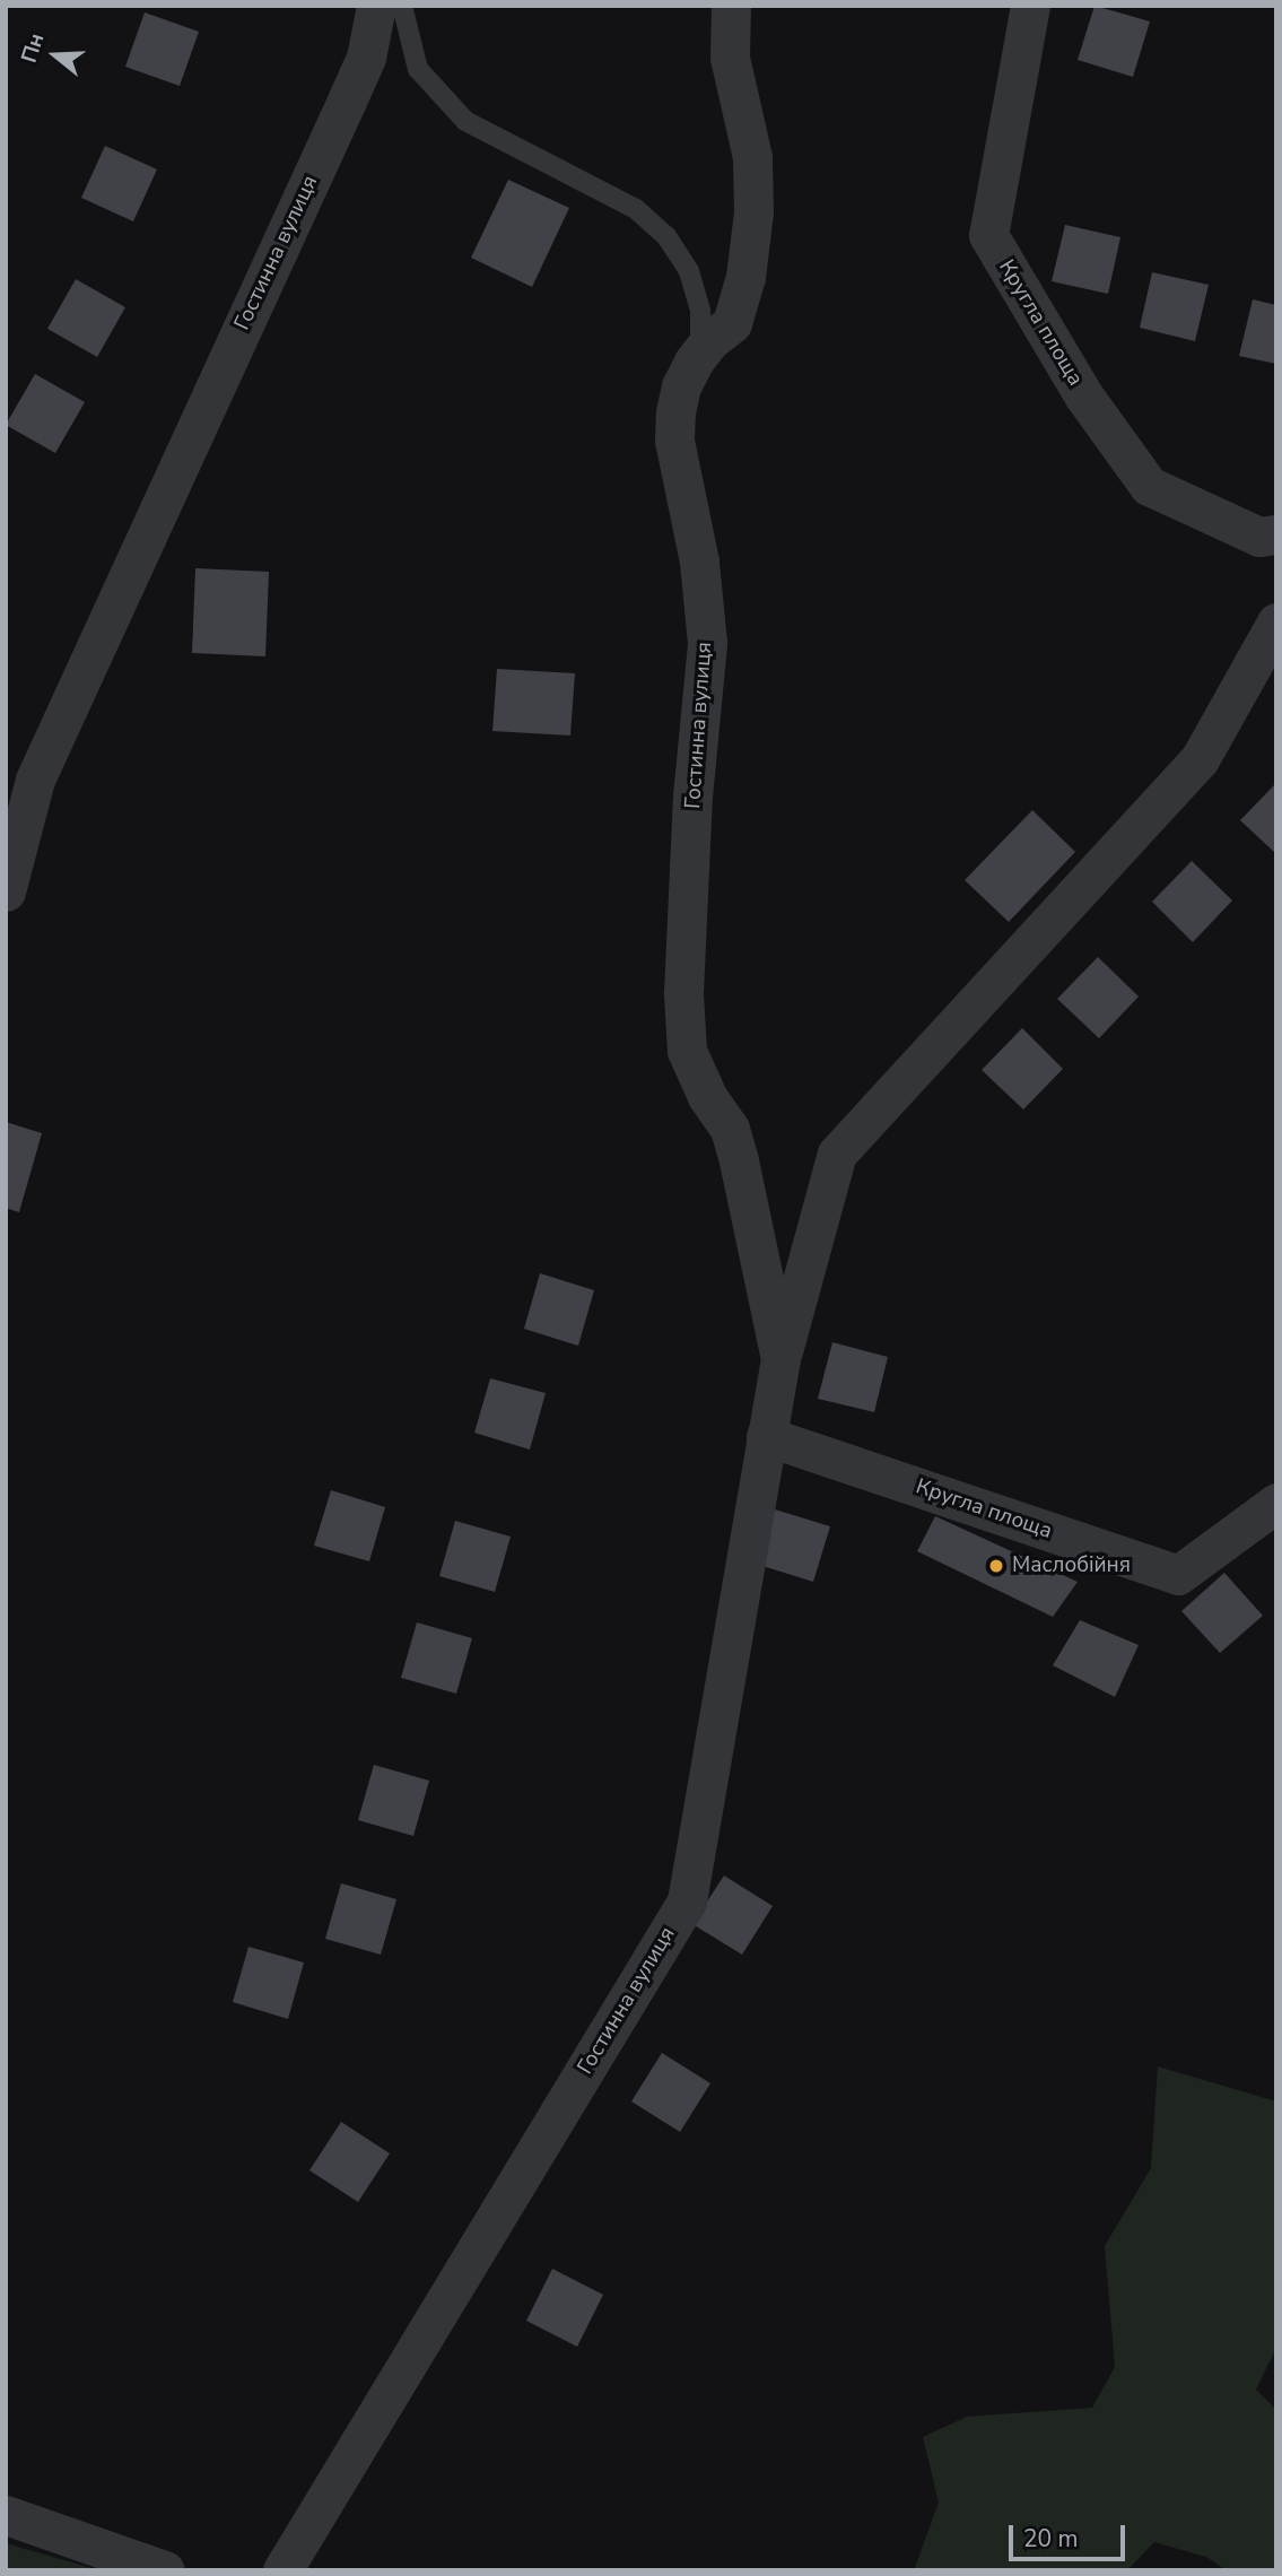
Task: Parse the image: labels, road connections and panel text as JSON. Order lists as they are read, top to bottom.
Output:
{
  "streets": {
    "street": ["Гостинна вулиця", "Кругла площа"]
  },
  "crossings": [
    ["Гостинна вулиця", "Кругла площа"]
  ],
  "places": ["Маслобійня"],
  "scale_bar": "20 m",
  "north": "left"
}
